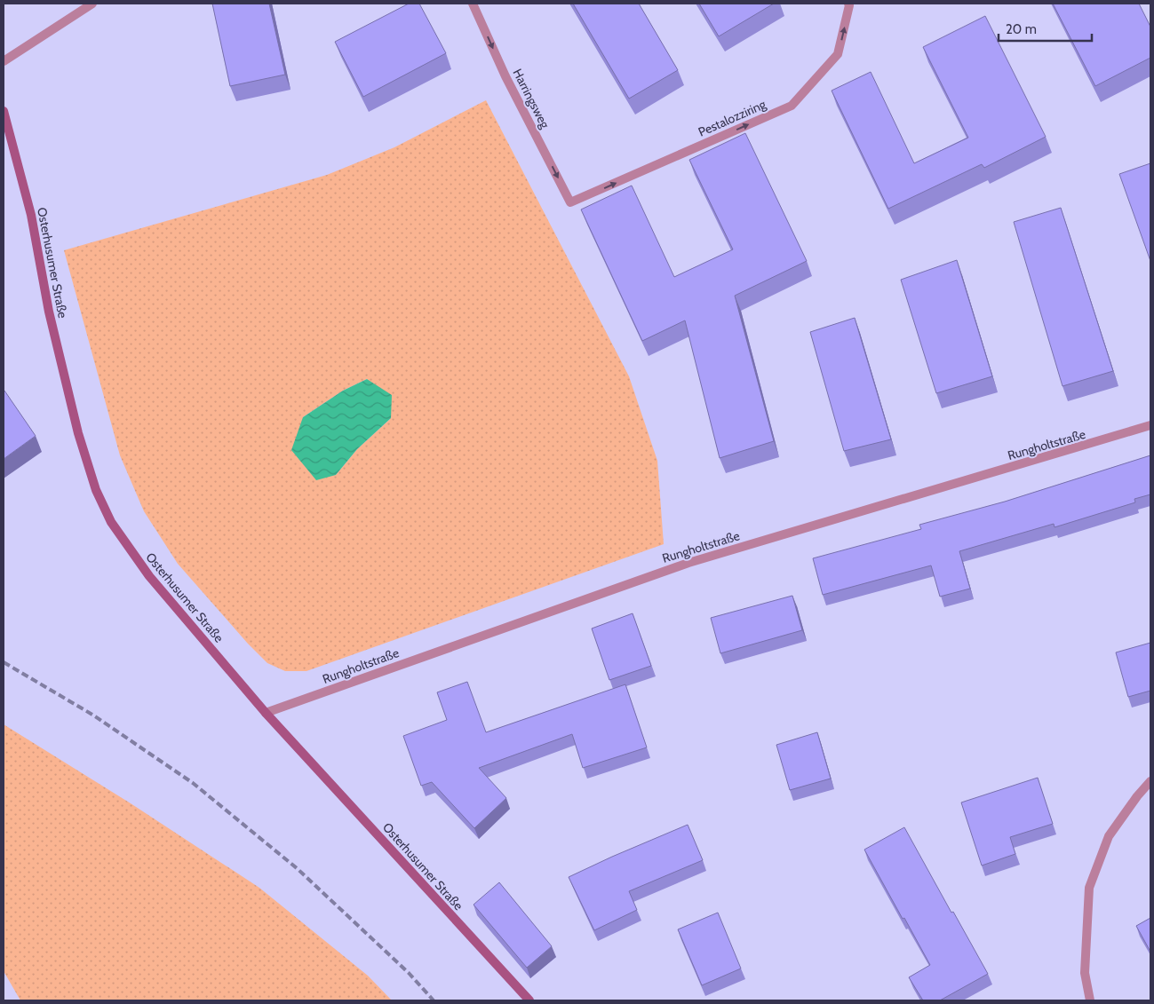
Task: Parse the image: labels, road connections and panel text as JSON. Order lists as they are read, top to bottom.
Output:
{
  "streets": {
    "street": [
      "Harringsweg",
      "Pestalozziring",
      "Osterhusumer Straße",
      "Rungholtstraße"
    ]
  },
  "crossings": [
    ["Harringsweg", "Pestalozziring"],
    ["Osterhusumer Straße", "Rungholtstraße"]
  ],
  "one_way": ["Harringsweg", "Pestalozziring"],
  "scale_bar": "20 m"
}
